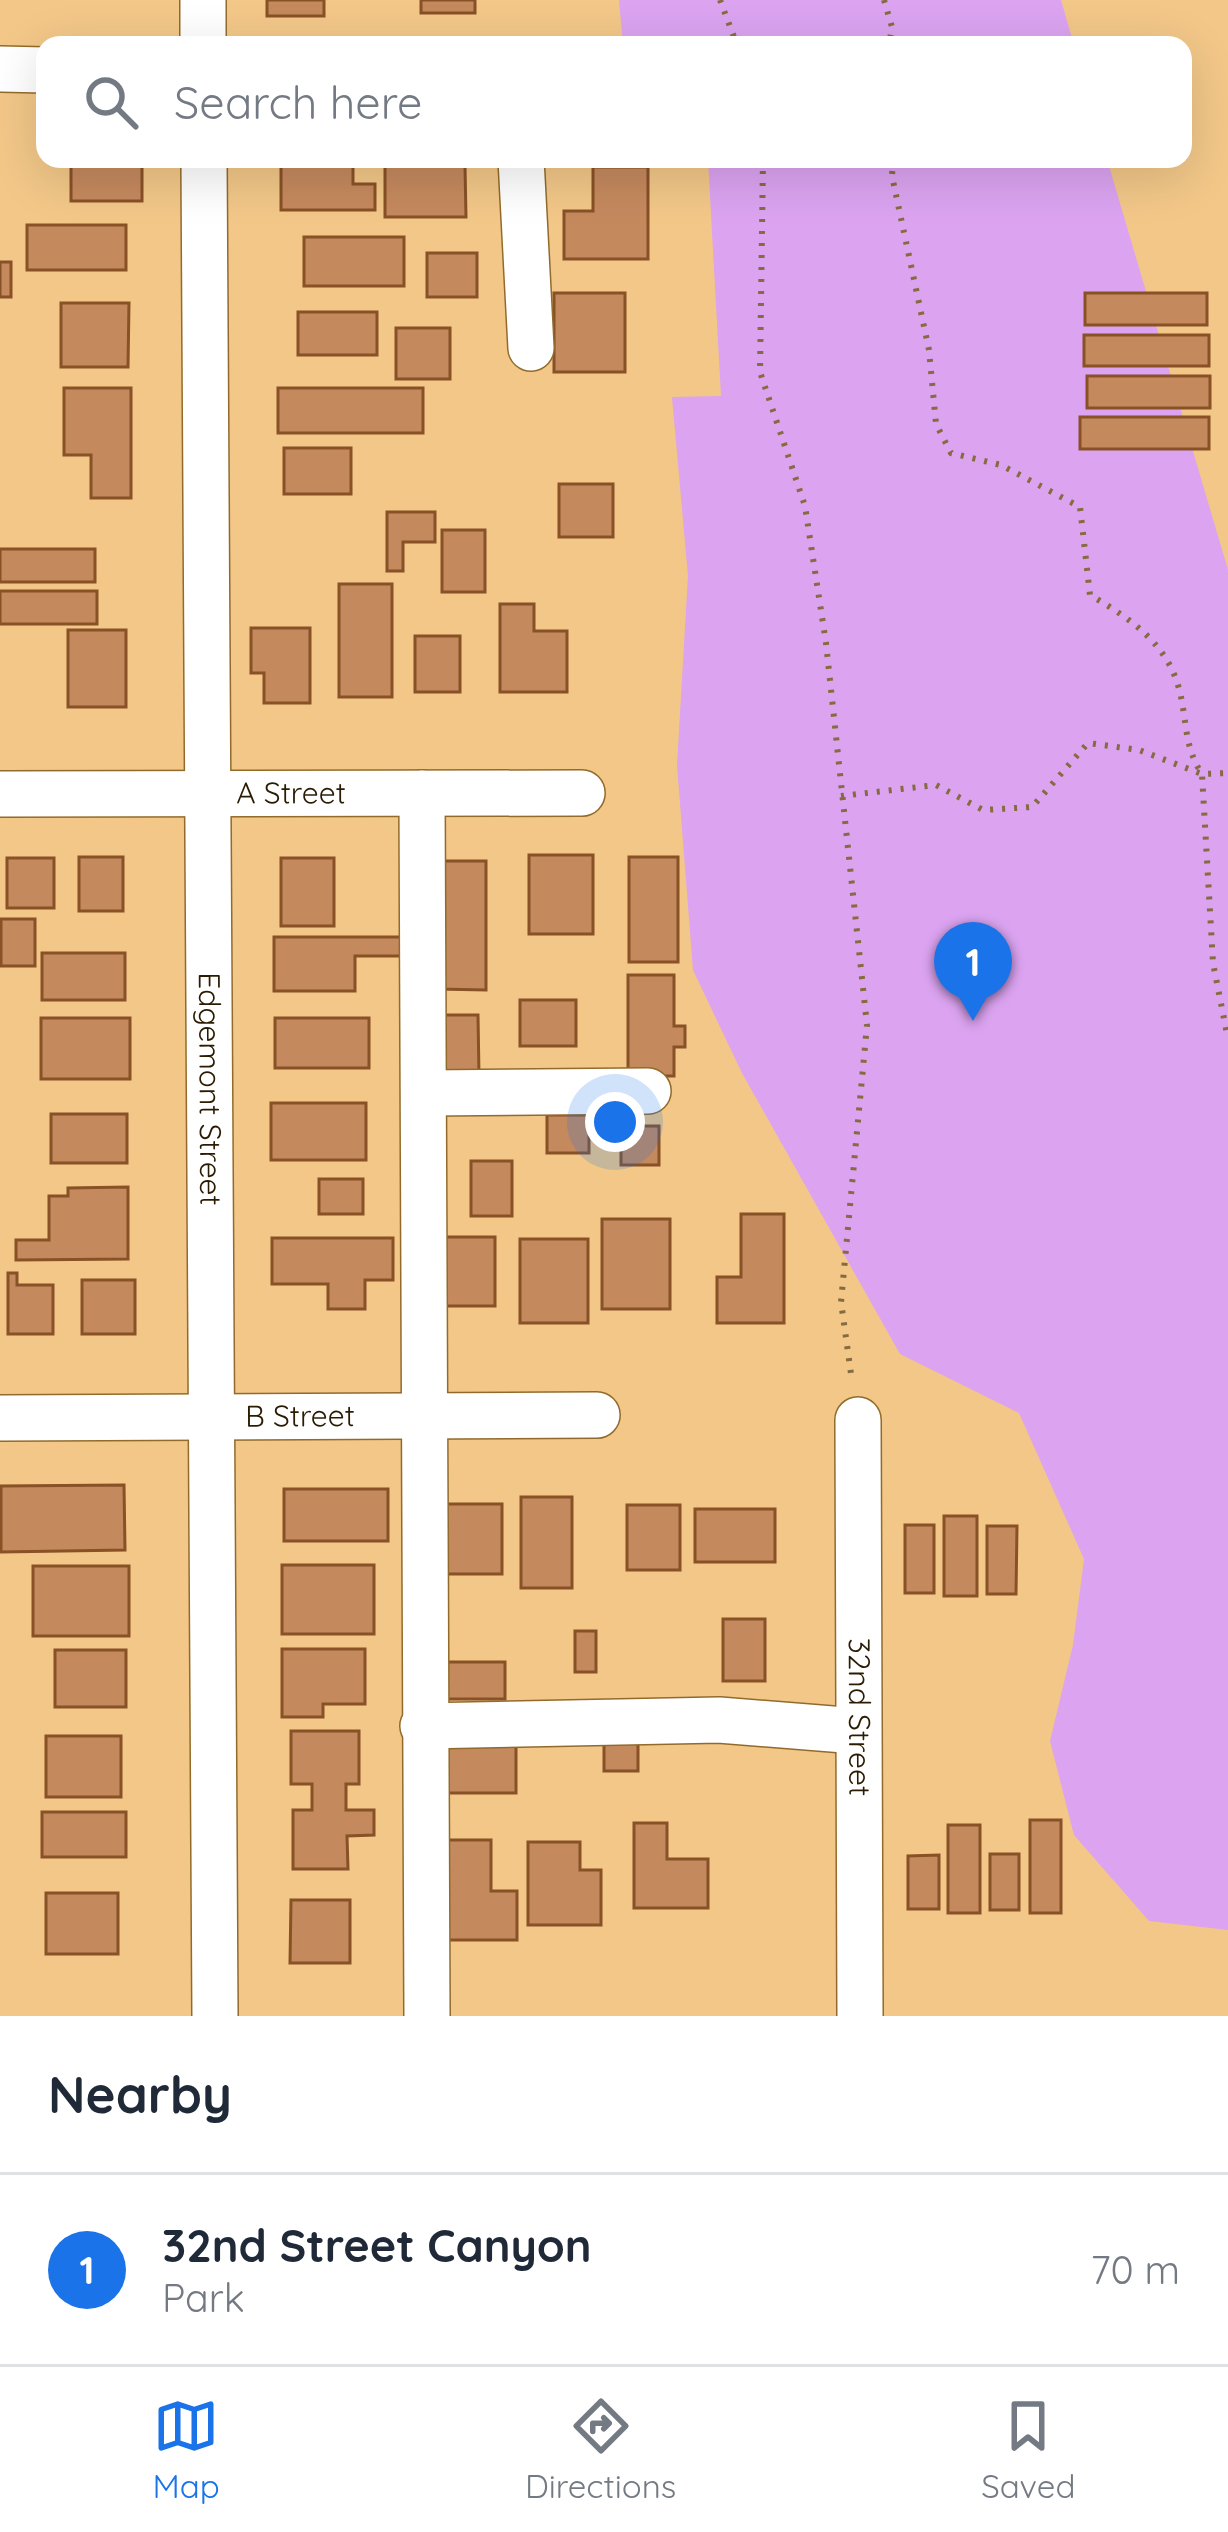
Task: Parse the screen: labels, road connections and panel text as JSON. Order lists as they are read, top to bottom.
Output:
{
  "streets": {
    "street": [
      "A Street",
      "Edgemont Street",
      "B Street",
      "32nd Street"
    ]
  },
  "crossings": [
    ["A Street", "Edgemont Street"],
    ["Edgemont Street", "B Street"]
  ],
  "page": {
    "search": "Search here",
    "pins": "1",
    "heading": "Nearby",
    "list": [
      {
        "mark": "1",
        "name": "32nd Street Canyon",
        "note": "Park",
        "value": "70 m"
      }
    ],
    "nav": ["Map", "Directions", "Saved"]
  }
}
